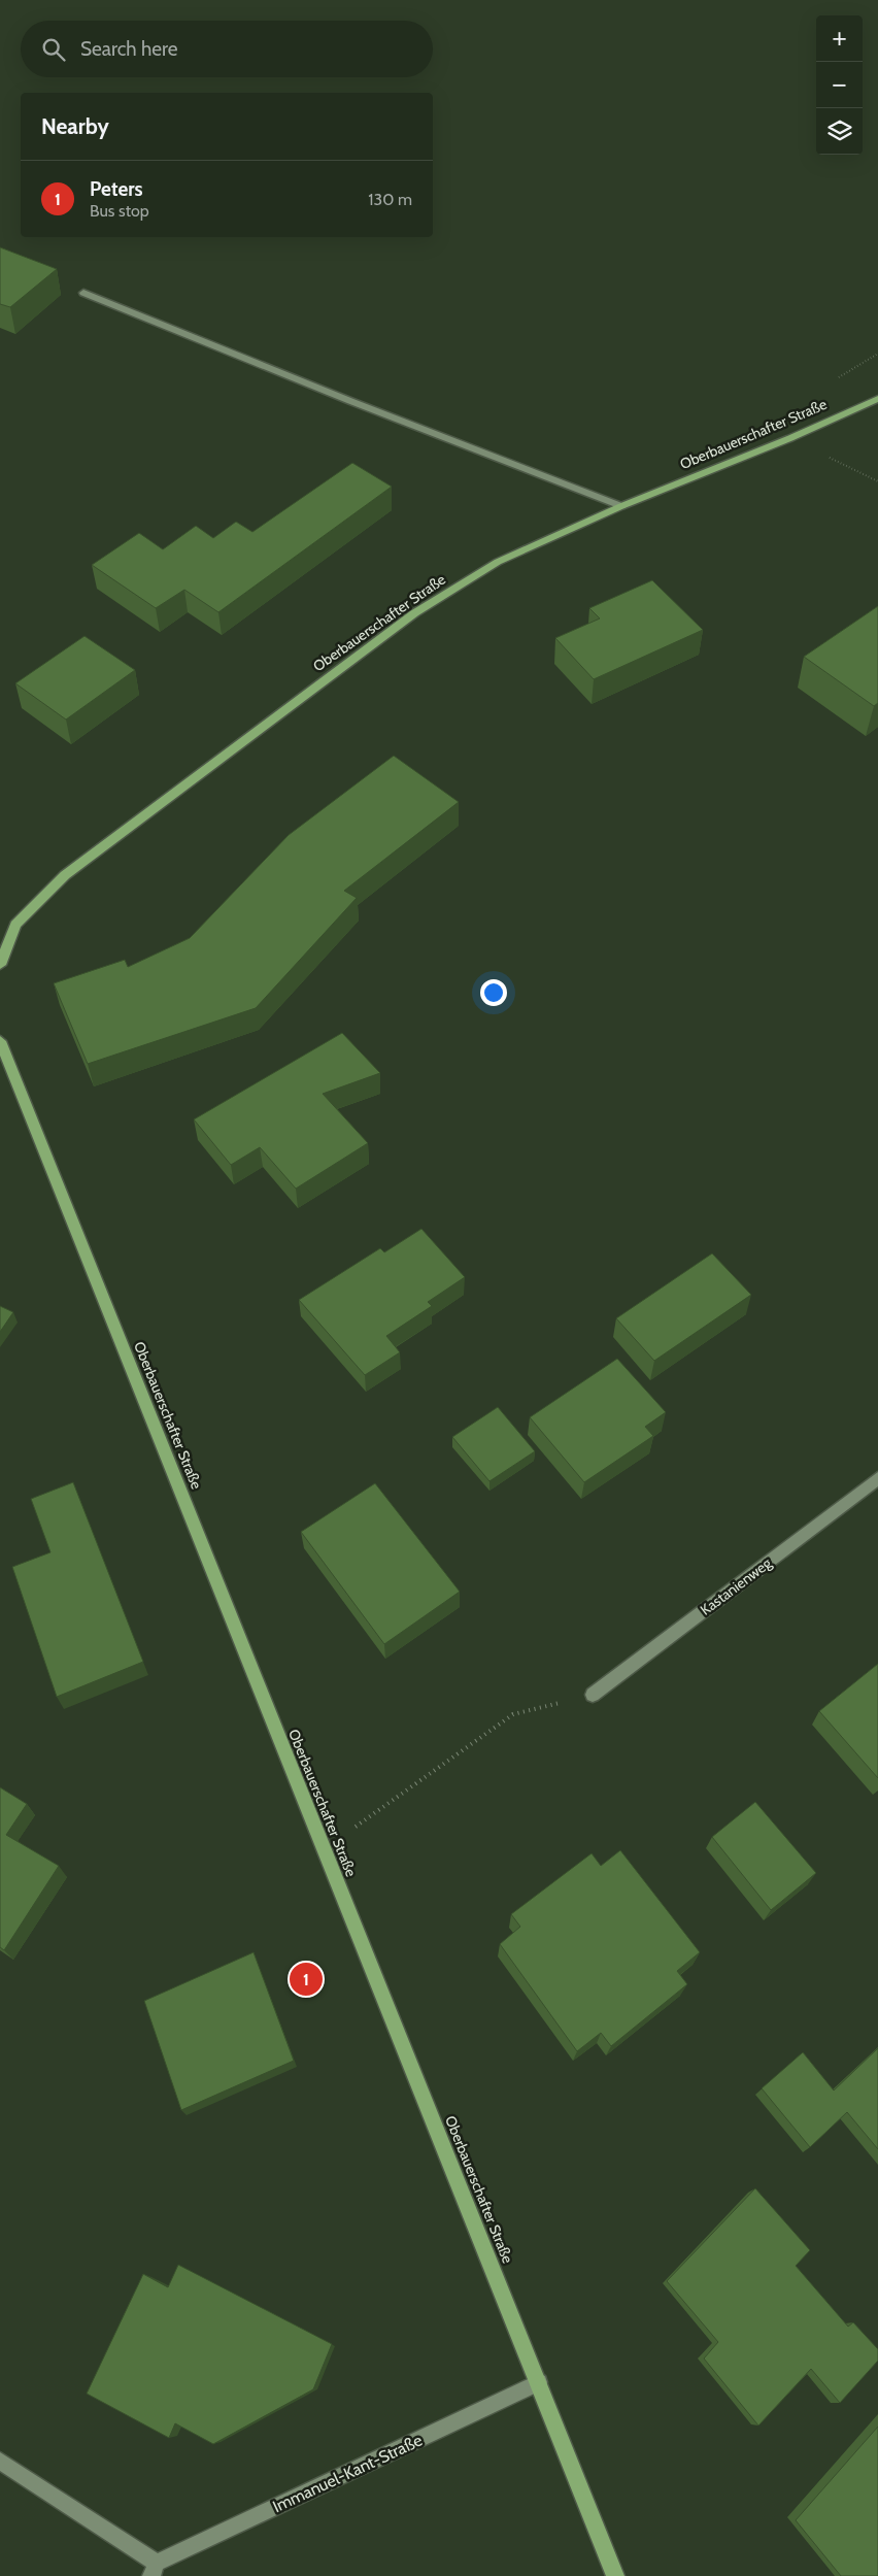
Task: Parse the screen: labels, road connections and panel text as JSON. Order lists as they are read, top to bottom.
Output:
{
  "streets": {
    "main road": ["Oberbauerschafter Straße"],
    "street": ["Kastanienweg", "Immanuel-Kant-Straße"]
  },
  "crossings": [
    ["Oberbauerschafter Straße", "Immanuel-Kant-Straße"]
  ],
  "page": {
    "map_buttons": ["+", "−"],
    "search": "Search here",
    "heading": "Nearby",
    "list": [
      {
        "mark": "1",
        "name": "Peters",
        "note": "Bus stop",
        "value": "130 m"
      }
    ],
    "pins": "1"
  }
}
